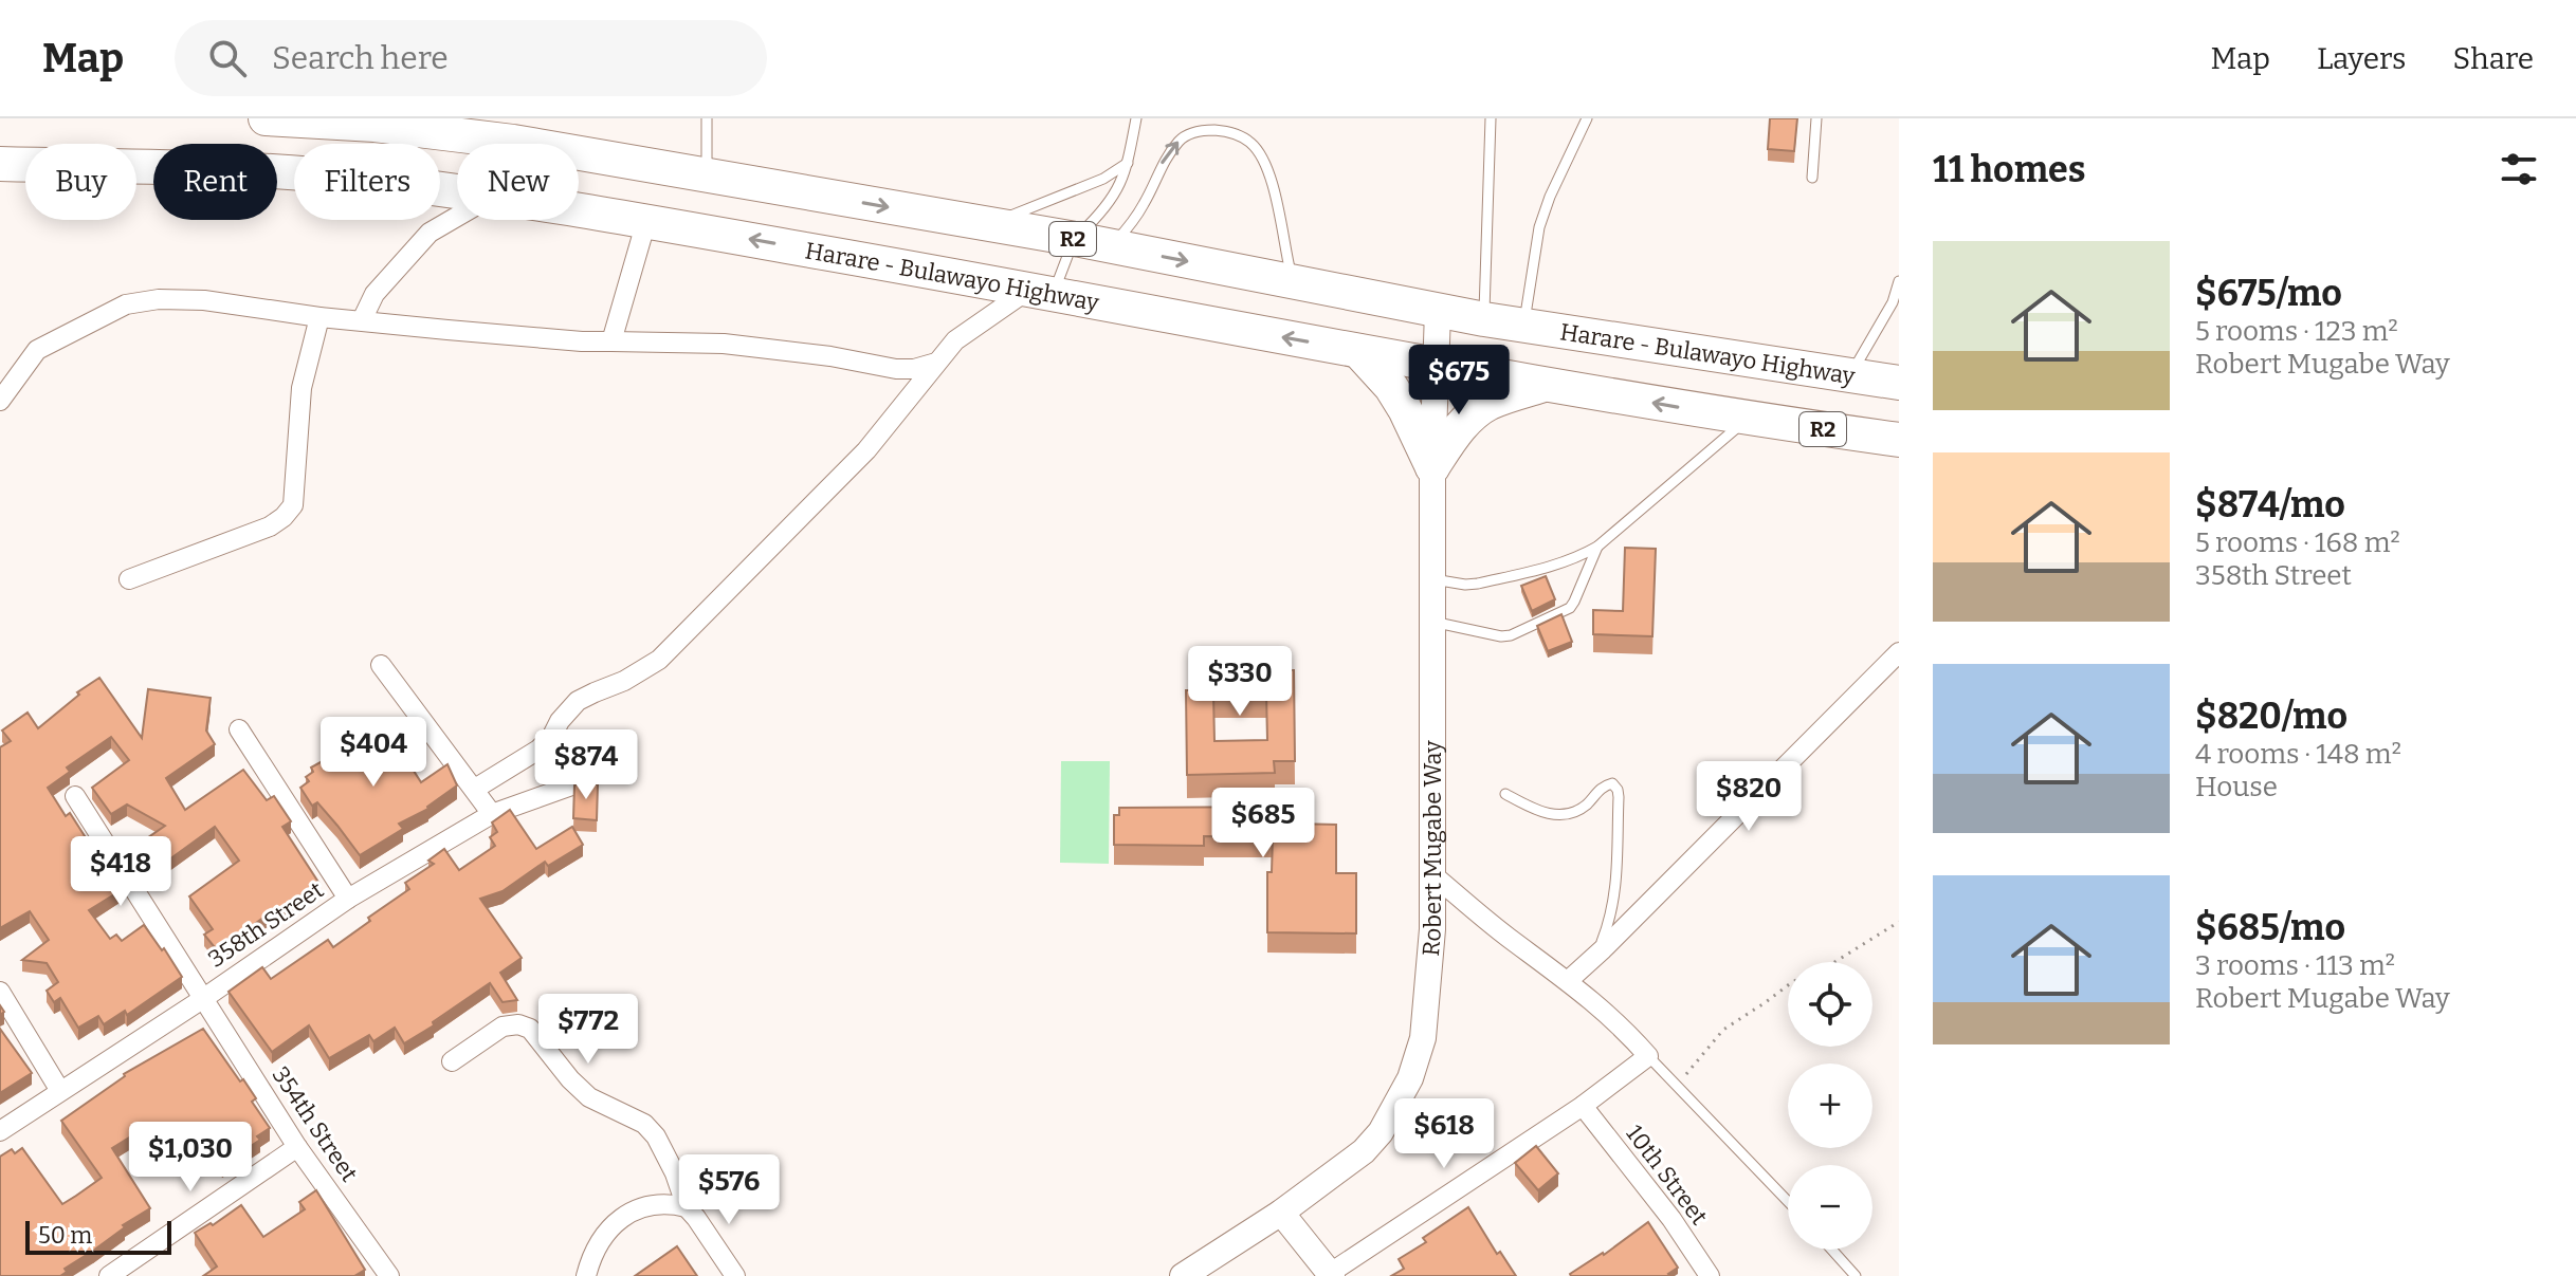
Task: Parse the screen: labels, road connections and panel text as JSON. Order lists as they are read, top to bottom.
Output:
{
  "streets": {
    "highway": ["R2", "Harare - Bulawayo Highway"],
    "street": [
      "Robert Mugabe Way",
      "358th Street",
      "354th Street",
      "10th Street"
    ]
  },
  "crossings": [
    ["Harare - Bulawayo Highway", "Robert Mugabe Way"],
    ["358th Street", "354th Street"]
  ],
  "scale_bar": "50 m",
  "page": {
    "header": "Map",
    "search": "Search here",
    "nav": ["Map", "Layers", "Share"],
    "heading": "11 homes",
    "chip": [
      "Buy",
      "Rent",
      "Filters",
      "New"
    ],
    "list": [
      {
        "name": "$675/mo",
        "note": "5 rooms · 123 m² · Robert Mugabe Way"
      },
      {
        "name": "$874/mo",
        "note": "5 rooms · 168 m² · 358th Street"
      },
      {
        "name": "$820/mo",
        "note": "4 rooms · 148 m² · House"
      },
      {
        "name": "$685/mo",
        "note": "3 rooms · 113 m² · Robert Mugabe Way"
      }
    ],
    "price": [
      "$675",
      "$330",
      "$404",
      "$874",
      "$820",
      "$685",
      "$418",
      "$772",
      "$618",
      "$1,030",
      "$576"
    ],
    "map_buttons": ["+", "−"],
    "scale": "50 m"
  }
}
